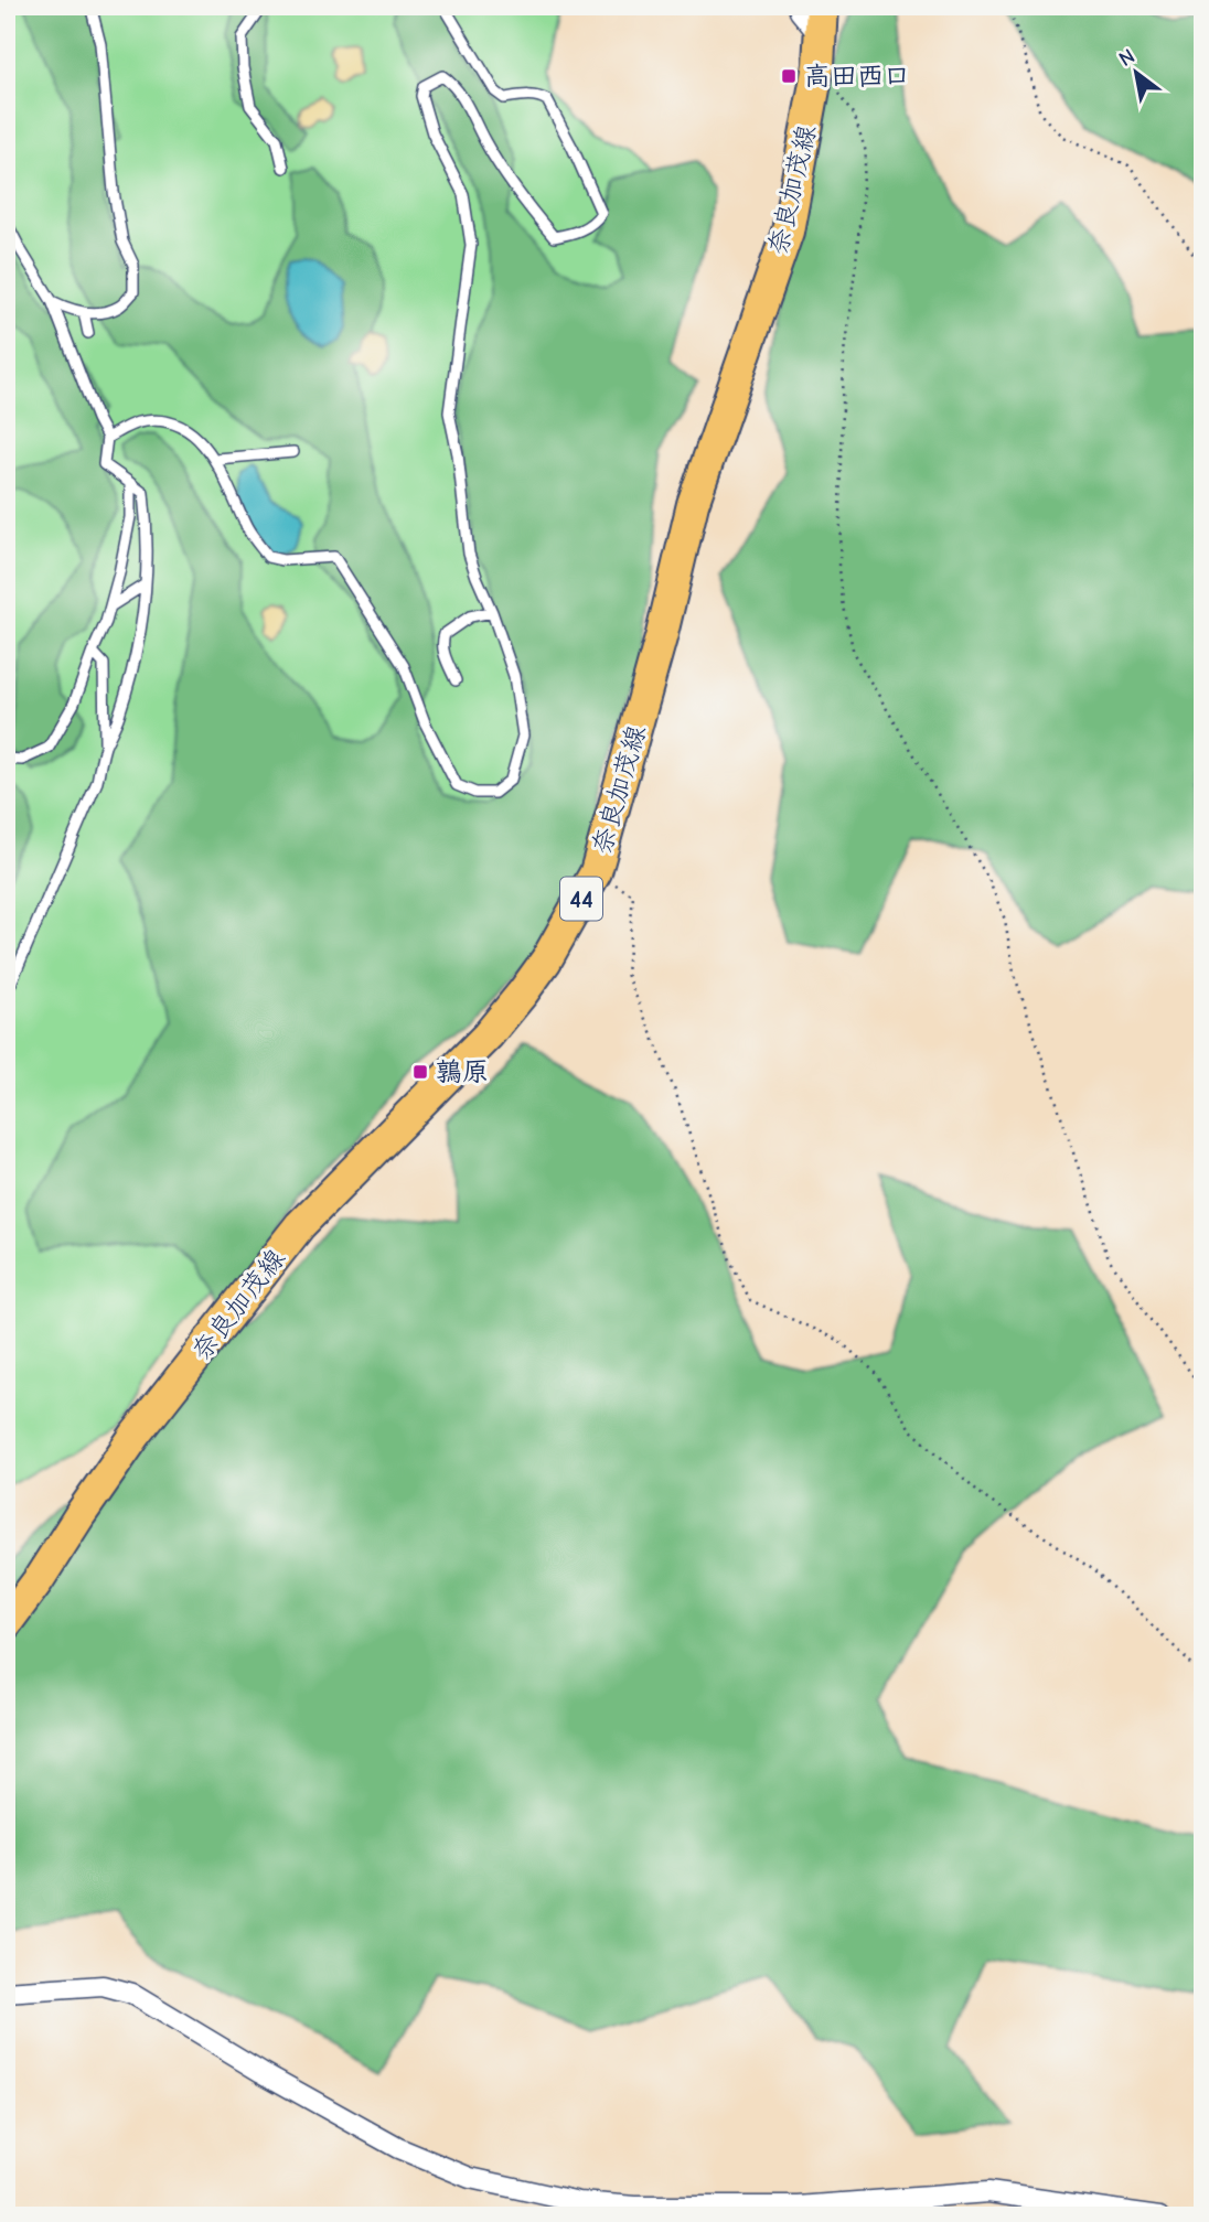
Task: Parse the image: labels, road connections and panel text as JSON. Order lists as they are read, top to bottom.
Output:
{
  "streets": {
    "main road": ["奈良加茂線", "44"]
  },
  "places": {
    "transit": ["高田西口", "鶉原"]
  },
  "north": "top left"
}
